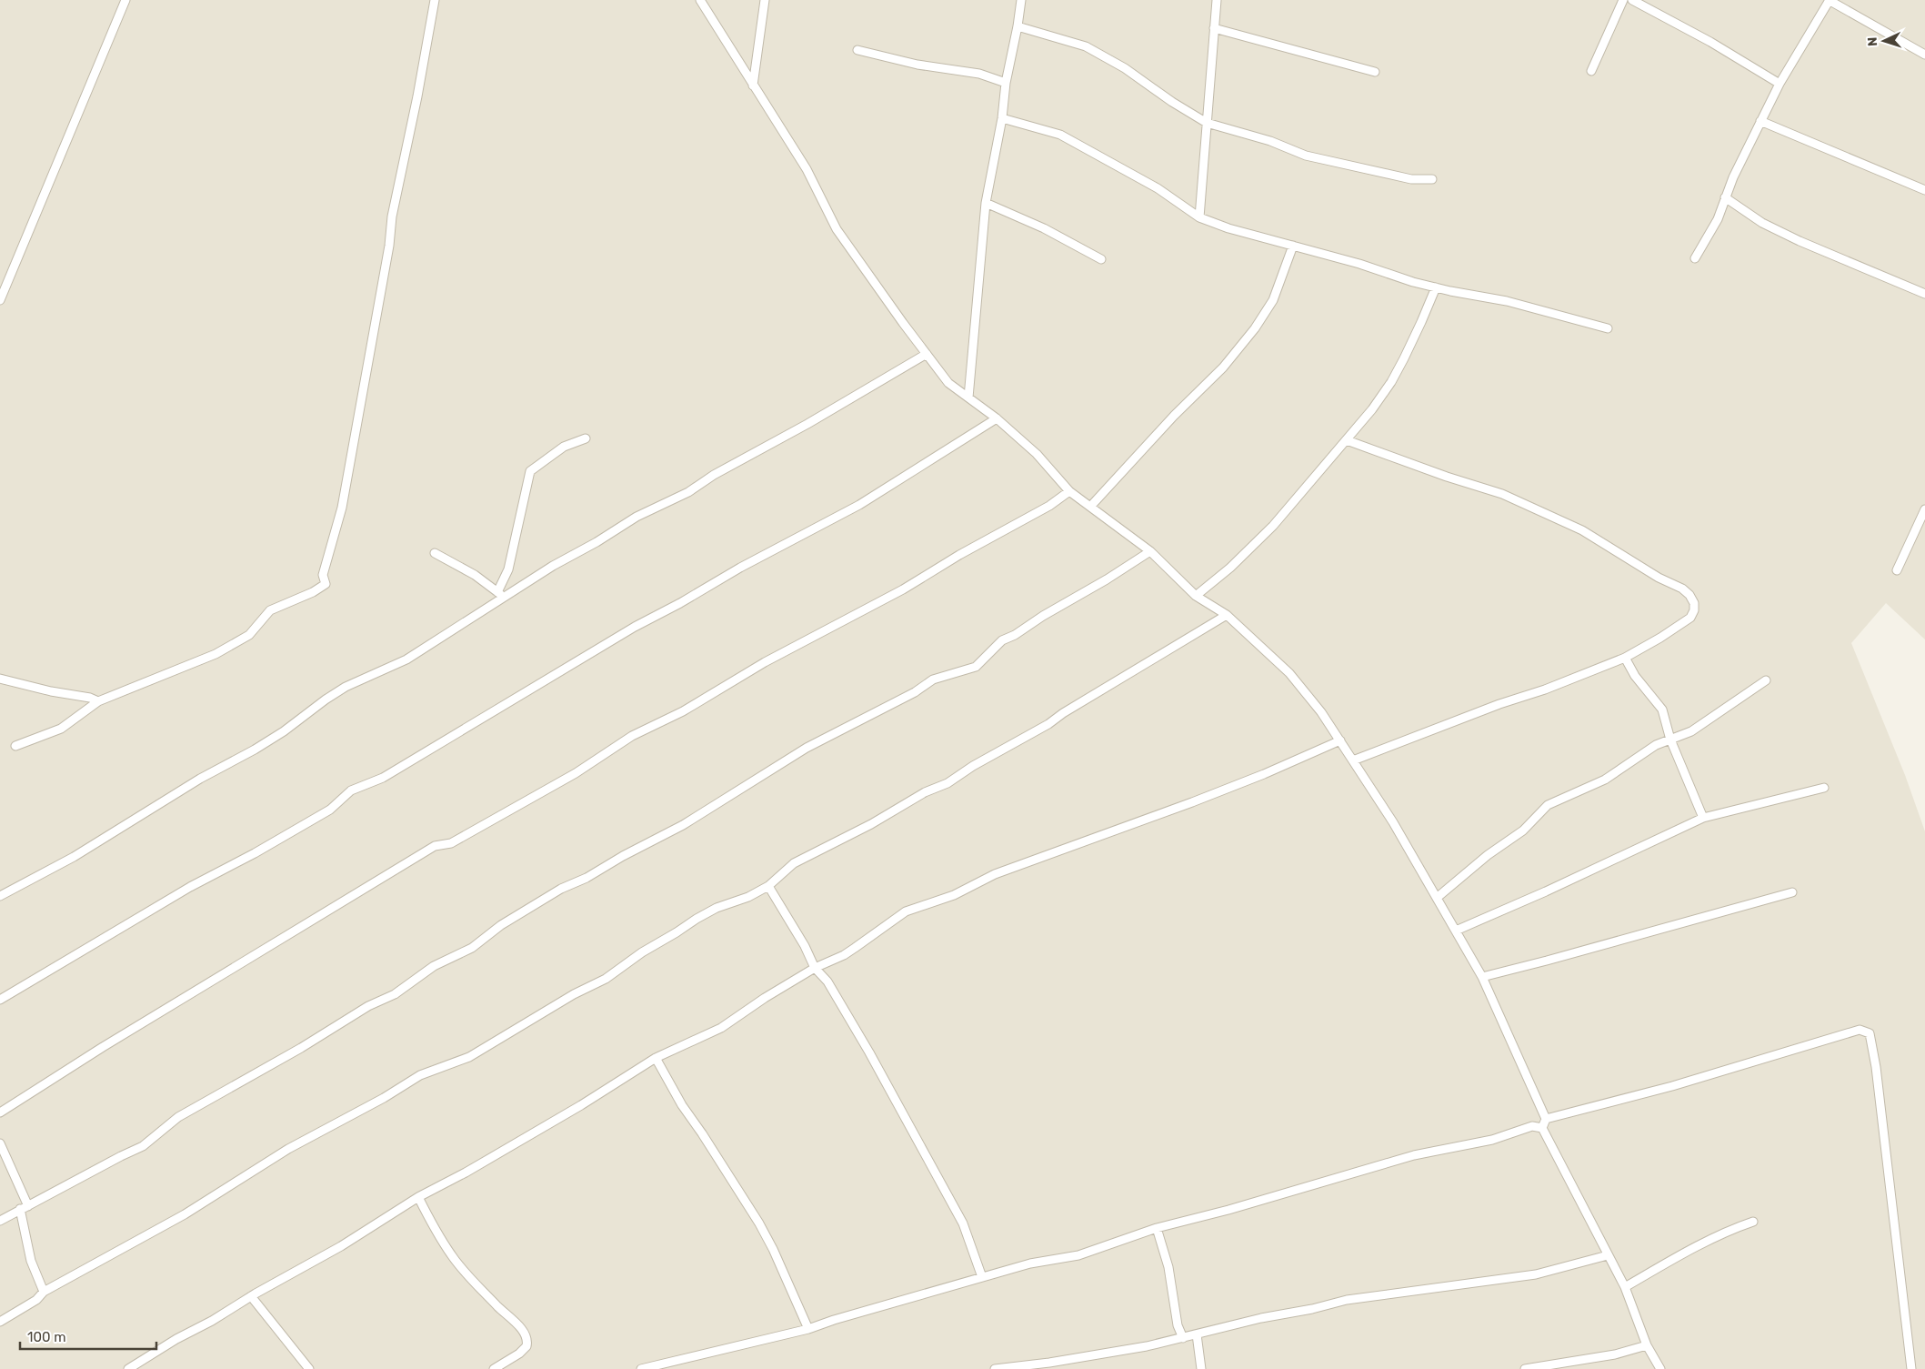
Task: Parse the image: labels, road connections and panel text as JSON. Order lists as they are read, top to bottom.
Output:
{
  "scale_bar": "100 m",
  "north": "left"
}
